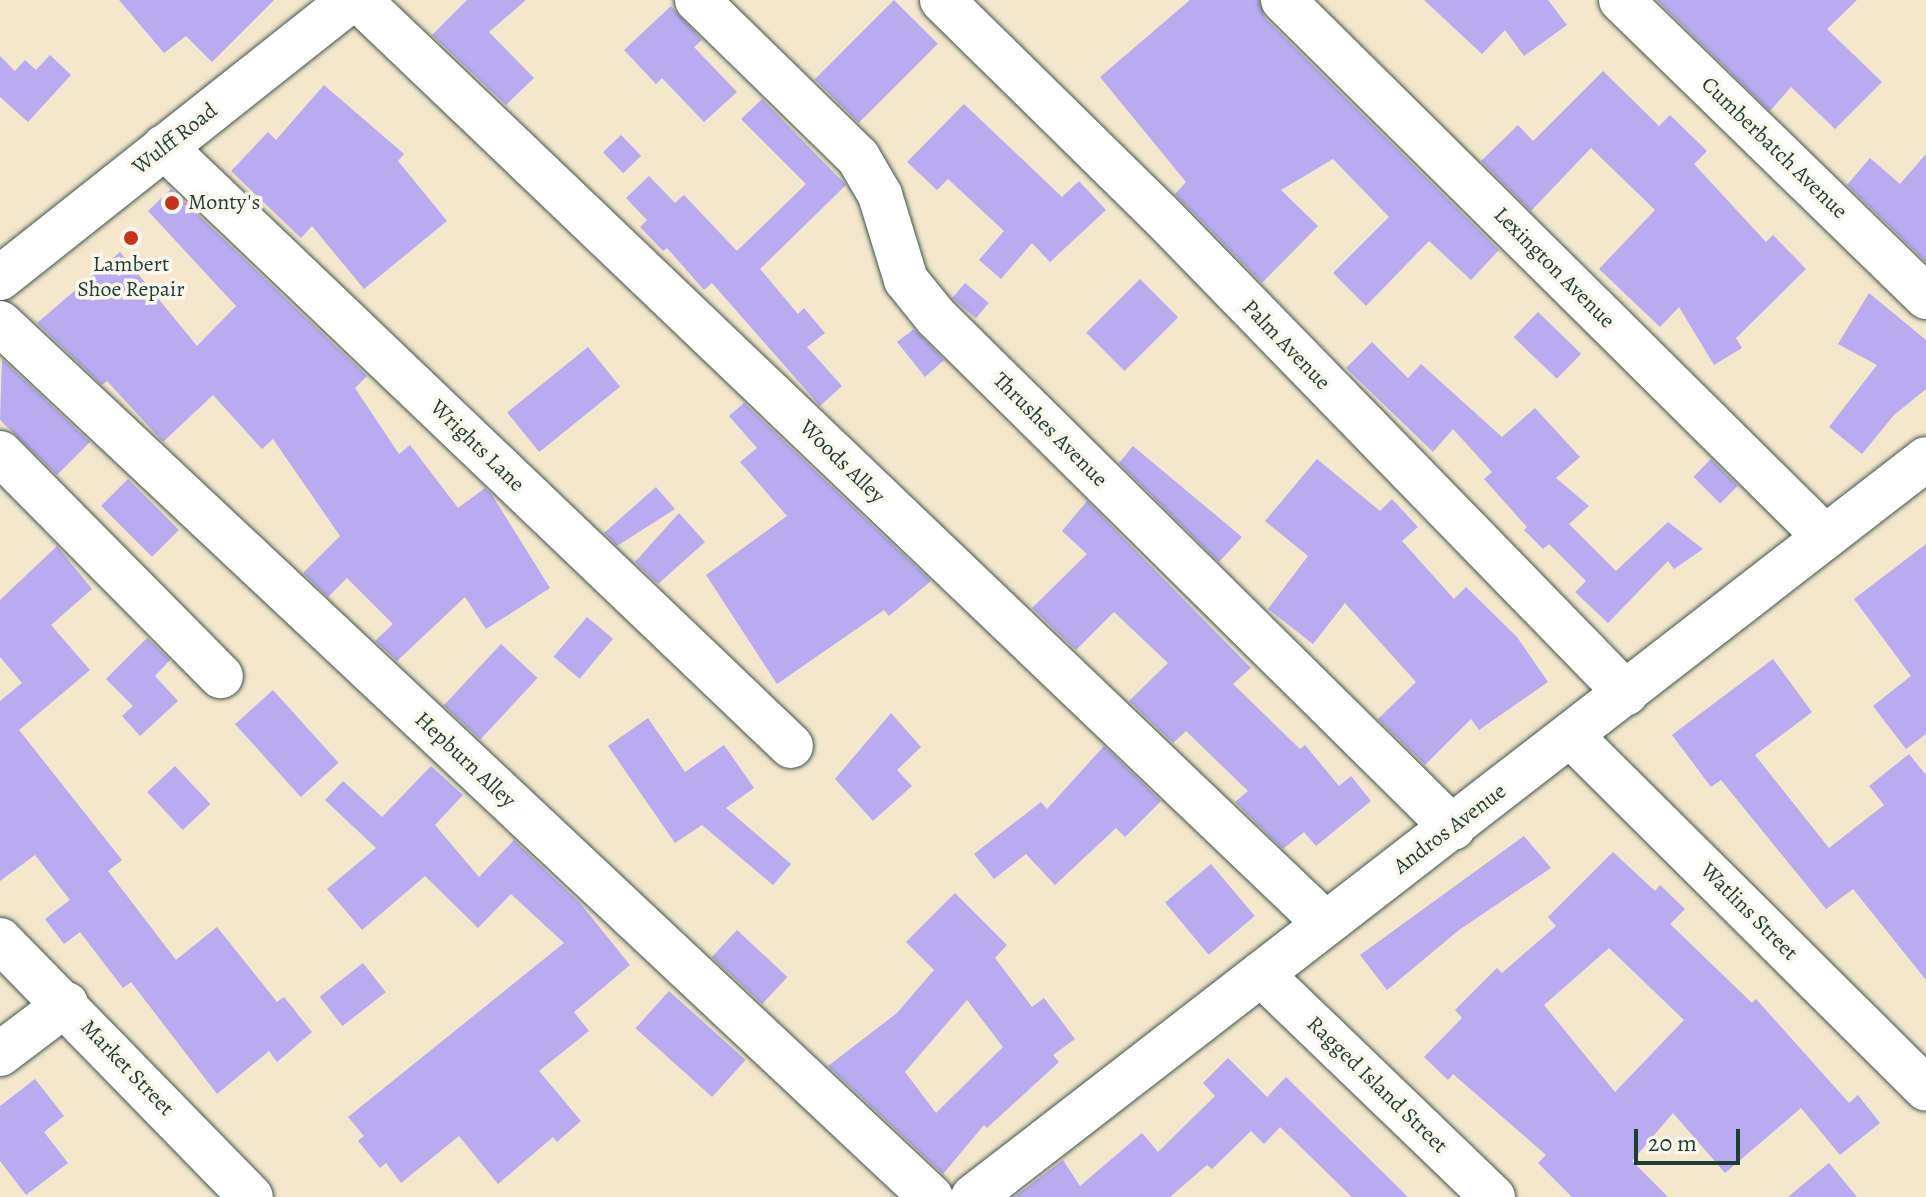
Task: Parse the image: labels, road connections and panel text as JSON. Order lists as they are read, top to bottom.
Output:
{
  "streets": {
    "street": [
      "Wulff Road",
      "Cumberbatch Avenue",
      "Lexington Avenue",
      "Palm Avenue",
      "Thrushes Avenue",
      "Wrights Lane",
      "Woods Alley",
      "Hepburn Alley",
      "Andros Avenue",
      "Watlins Street",
      "Market Street",
      "Ragged Island Street"
    ]
  },
  "crossings": [
    ["Wulff Road", "Wrights Lane"],
    ["Lexington Avenue", "Andros Avenue"],
    ["Palm Avenue", "Andros Avenue"],
    ["Thrushes Avenue", "Andros Avenue"],
    ["Woods Alley", "Andros Avenue"],
    ["Andros Avenue", "Watlins Street"],
    ["Andros Avenue", "Ragged Island Street"]
  ],
  "places": ["Monty's", "Lambert Shoe Repair"],
  "scale_bar": "20 m"
}
